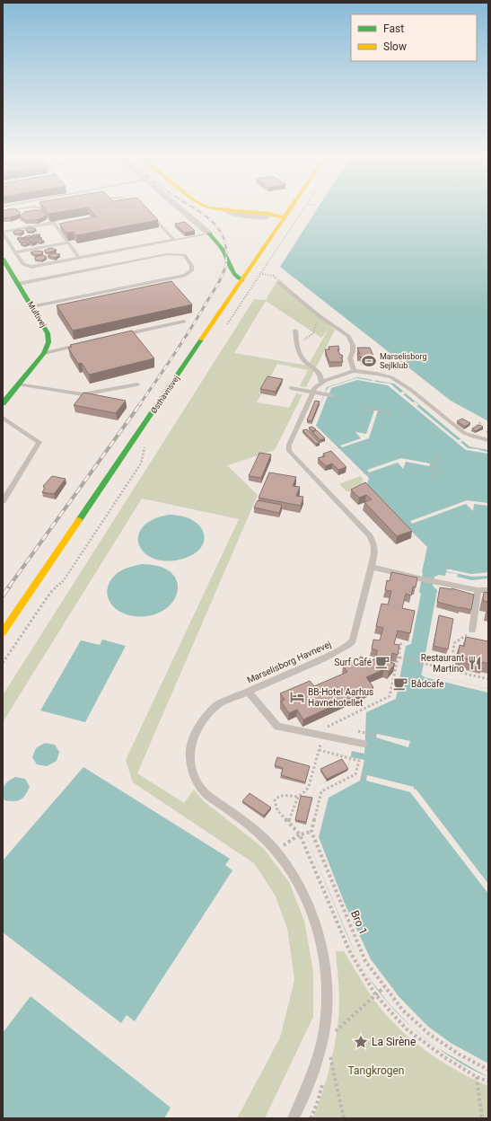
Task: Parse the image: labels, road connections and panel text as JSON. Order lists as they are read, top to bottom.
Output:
{
  "streets": {
    "street": ["Multivej", "Østhavnsvej"],
    "lane": ["Marselisborg Havnevej"],
    "path": ["Bro 1"]
  },
  "parks": ["Tangkrogen"],
  "places": {
    "sports": ["Marselisborg Sejlklub"],
    "cafe": ["Surf Café", "Bådcafe"],
    "restaurant": ["Restaurant Martino"],
    "hotel": ["BB-Hotel Aarhus Havnehotellet"],
    "place": ["La Sirène"]
  },
  "legend": ["Fast", "Slow"]
}
